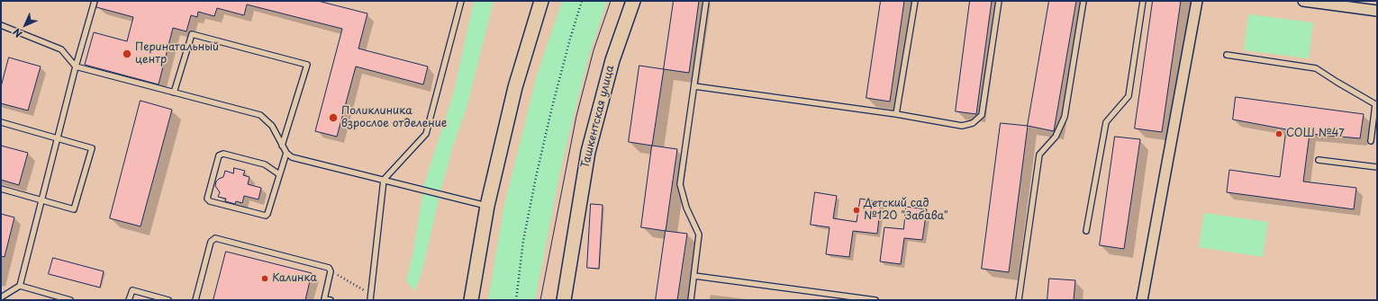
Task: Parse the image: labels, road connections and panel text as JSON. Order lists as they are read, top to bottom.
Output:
{
  "streets": {
    "main road": ["Ташкентская улица"]
  },
  "places": [
    "Перинатальный центр",
    "Поликлиника взрослое отделение",
    "СОШ №47",
    "Детский сад №120 \"Забава\"",
    "Калинка"
  ],
  "north": "bottom left"
}
